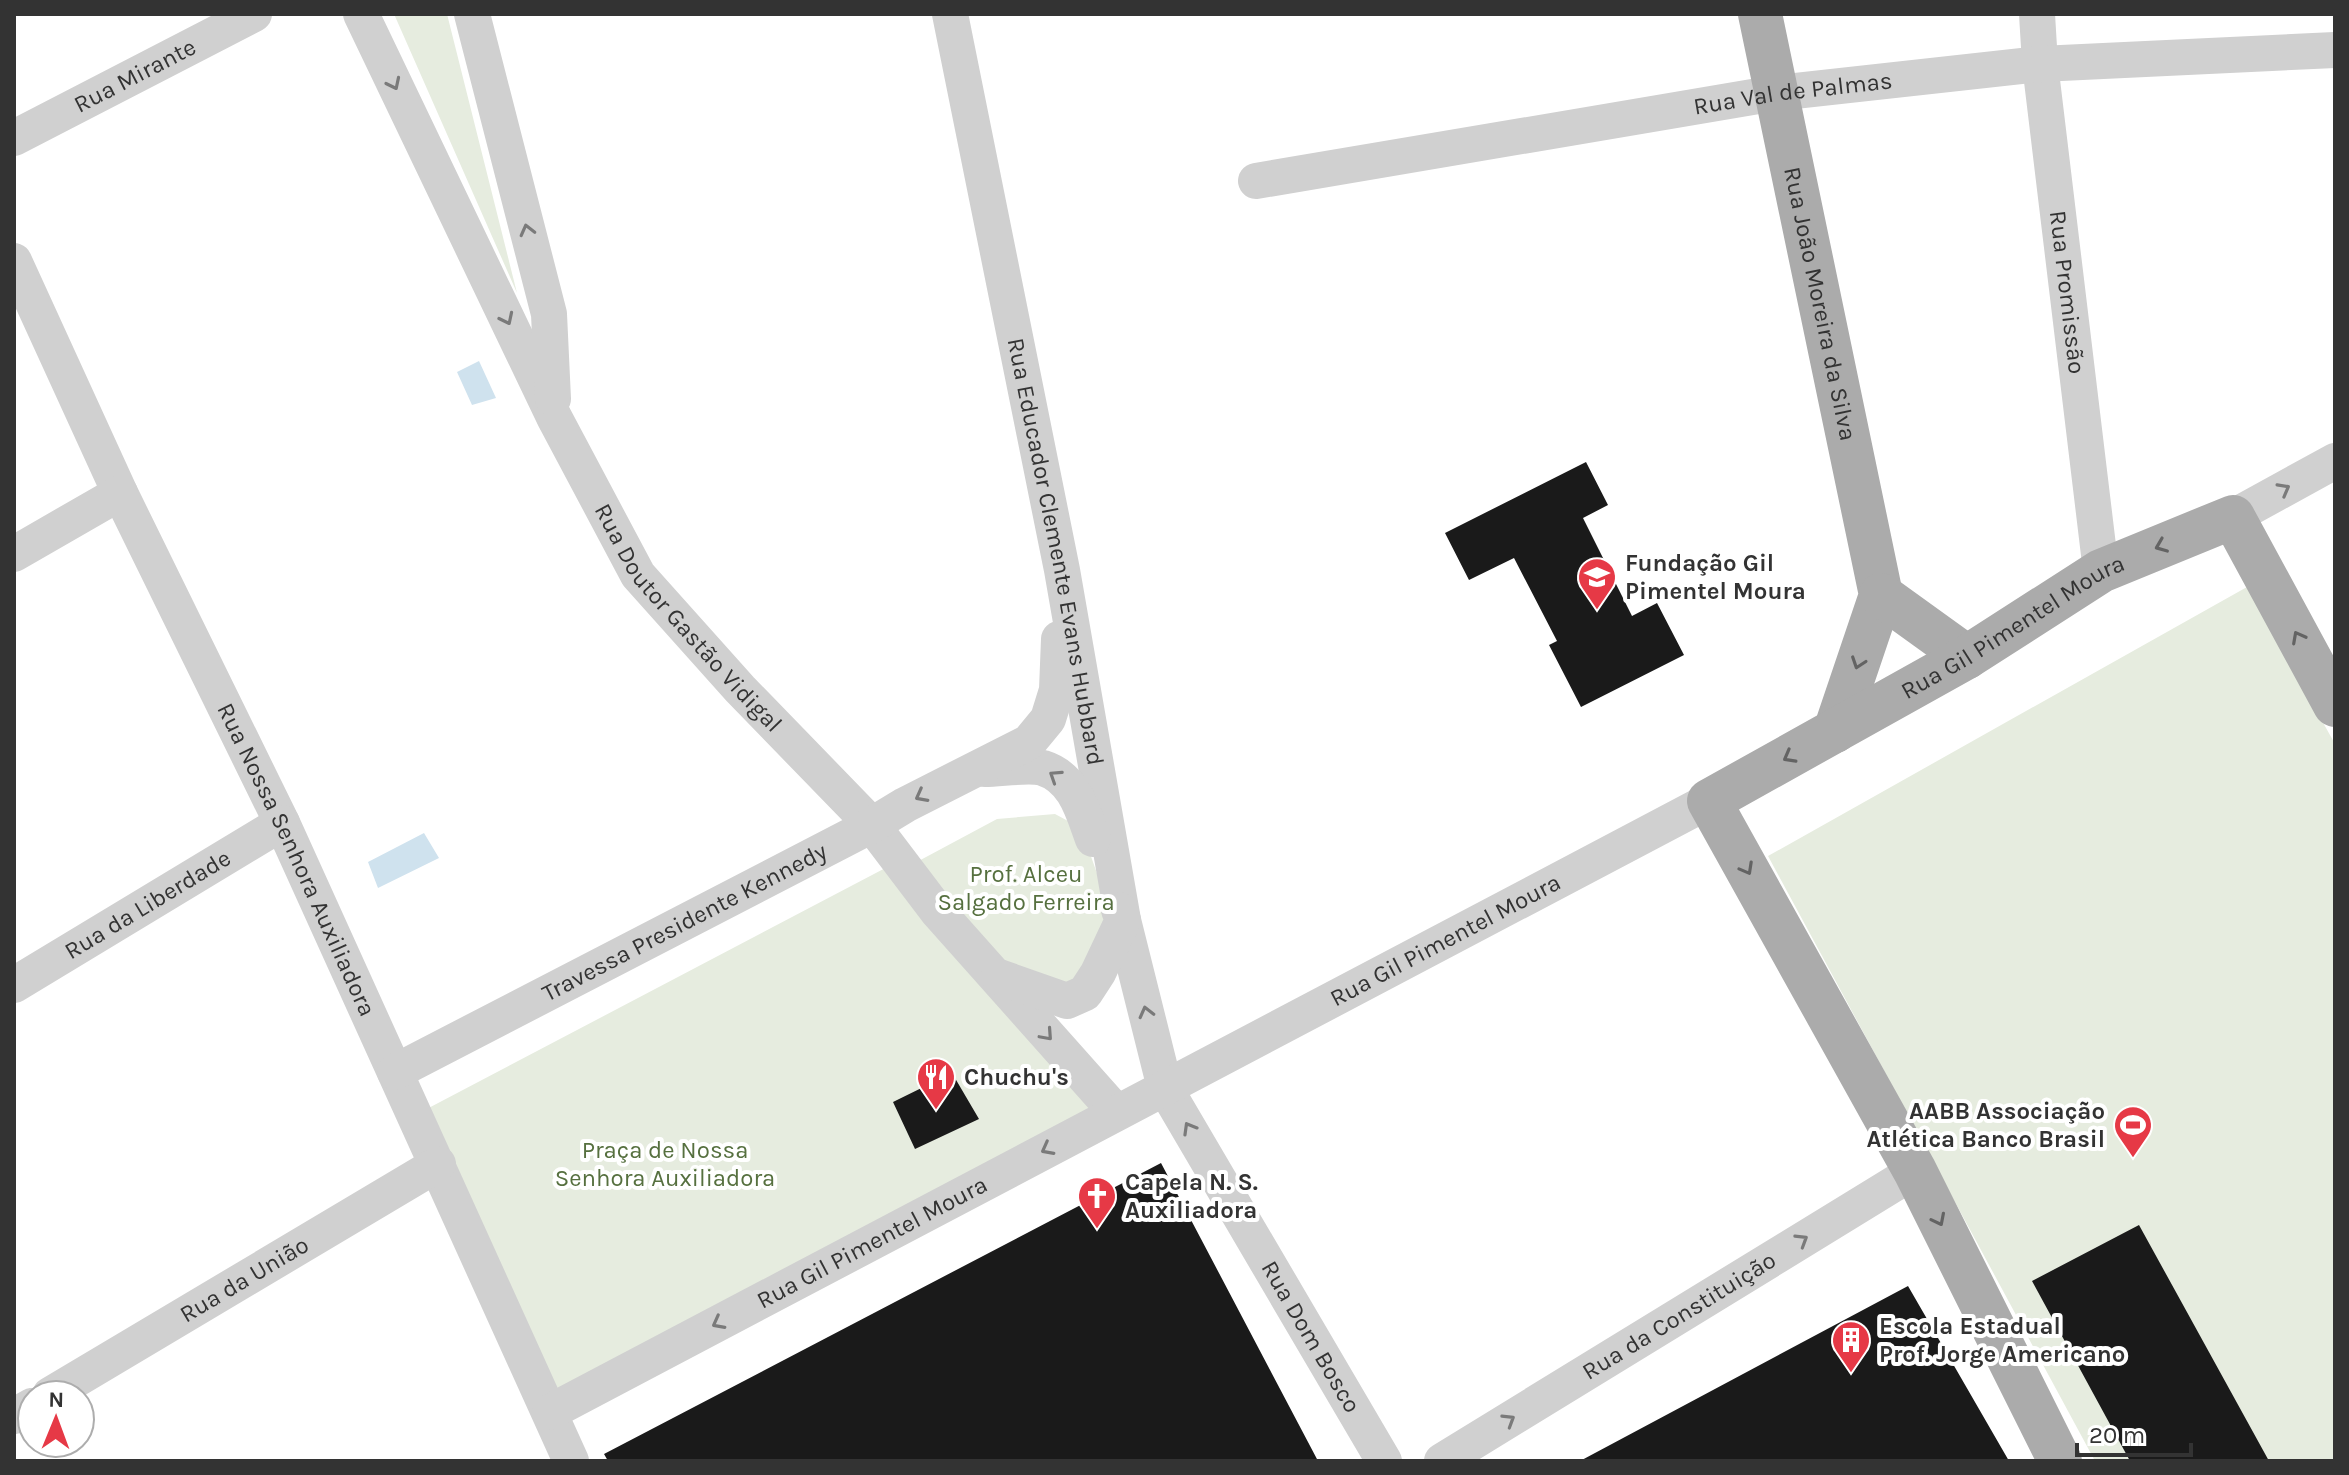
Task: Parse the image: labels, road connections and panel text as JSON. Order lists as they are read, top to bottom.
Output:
{
  "streets": {
    "main road": ["Rua João Moreira da Silva", "Rua Gil Pimentel Moura"],
    "street": [
      "Rua Mirante",
      "Rua Val de Palmas",
      "Rua Promissão",
      "Rua Educador Clemente Evans Hubbard",
      "Rua Doutor Gastão Vidigal",
      "Rua Nossa Senhora Auxiliadora",
      "Rua da Liberdade",
      "Travessa Presidente Kennedy",
      "Rua da União",
      "Rua da Constituição",
      "Rua Dom Bosco"
    ]
  },
  "crossings": [
    ["Rua Val de Palmas", "Rua Promissão"],
    ["Rua Val de Palmas", "Rua João Moreira da Silva"],
    ["Rua Promissão", "Rua Gil Pimentel Moura"],
    ["Rua Educador Clemente Evans Hubbard", "Rua Gil Pimentel Moura"],
    ["Rua Educador Clemente Evans Hubbard", "Travessa Presidente Kennedy"],
    ["Rua Educador Clemente Evans Hubbard", "Rua Dom Bosco"],
    ["Rua Doutor Gastão Vidigal", "Rua Gil Pimentel Moura"],
    ["Rua Doutor Gastão Vidigal", "Travessa Presidente Kennedy"],
    ["Rua Gil Pimentel Moura", "Rua Nossa Senhora Auxiliadora"],
    ["Rua Gil Pimentel Moura", "Rua Dom Bosco"],
    ["Rua Nossa Senhora Auxiliadora", "Rua da Liberdade"],
    ["Rua Nossa Senhora Auxiliadora", "Travessa Presidente Kennedy"],
    ["Rua Nossa Senhora Auxiliadora", "Rua da União"]
  ],
  "one_way": ["Rua da Constituição", "Rua Dom Bosco"],
  "parks": ["Prof. Alceu Salgado Ferreira", "Praça de Nossa Senhora Auxiliadora"],
  "places": {
    "school or university": ["Fundação Gil Pimentel Moura"],
    "restaurant": ["Chuchu's"],
    "sports": ["AABB Associação Atlética Banco Brasil"],
    "church": ["Capela N. S. Auxiliadora"],
    "building": ["Escola Estadual Prof. Jorge Americano"]
  },
  "scale_bar": "20 m",
  "north": "top"
}
